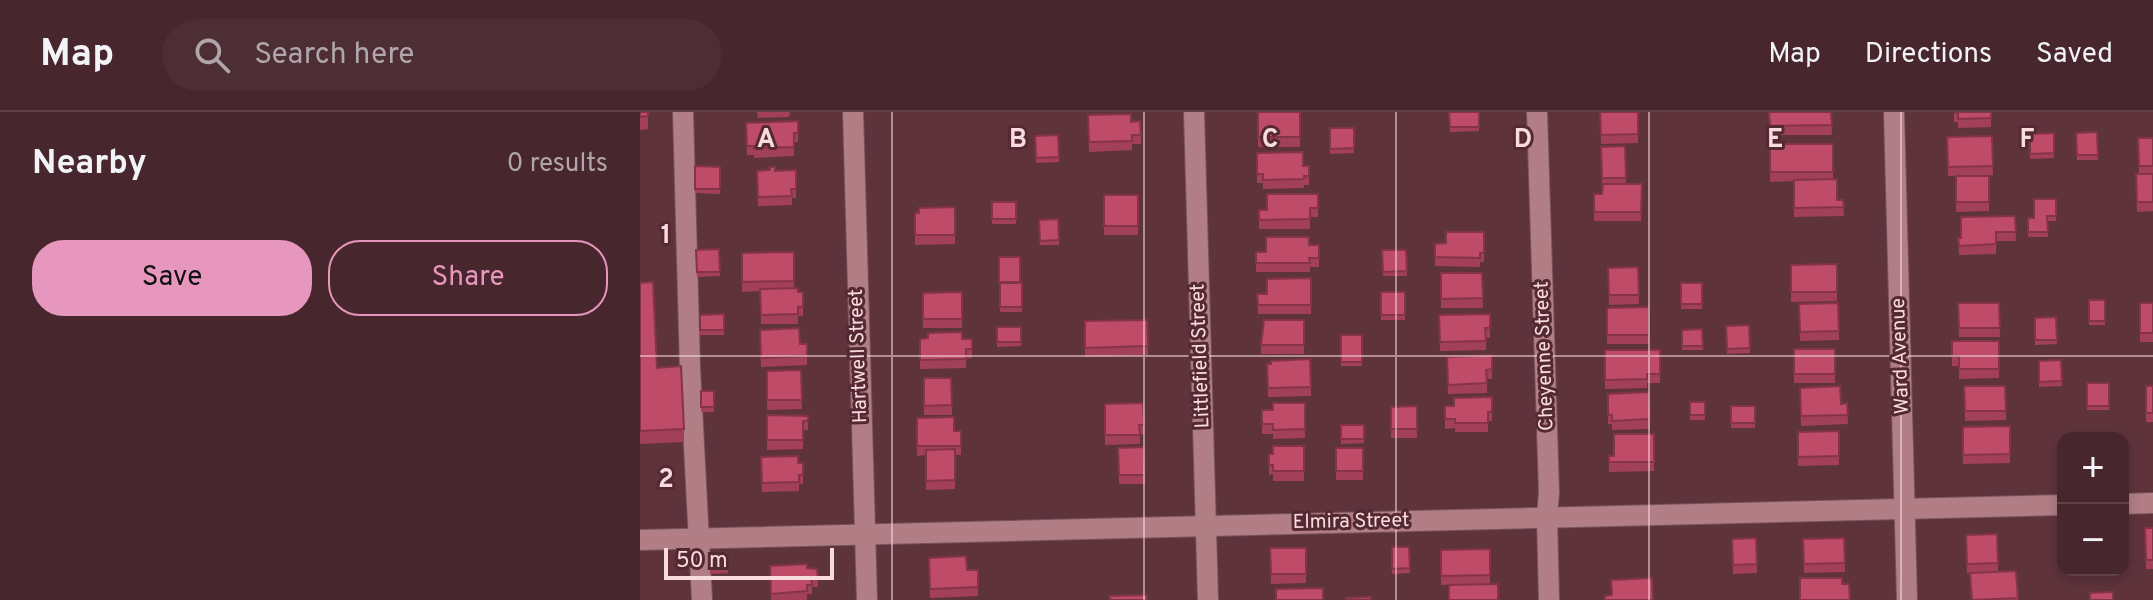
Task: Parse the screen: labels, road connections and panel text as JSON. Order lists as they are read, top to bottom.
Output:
{
  "streets": {
    "street": [
      "Hartwell Street",
      "Littlefield Street",
      "Cheyenne Street",
      "Ward Avenue",
      "Elmira Street"
    ]
  },
  "crossings": [
    ["Hartwell Street", "Elmira Street"],
    ["Littlefield Street", "Elmira Street"],
    ["Cheyenne Street", "Elmira Street"],
    ["Ward Avenue", "Elmira Street"]
  ],
  "scale_bar": "50 m",
  "page": {
    "header": "Map",
    "search": "Search here",
    "nav": ["Map", "Directions", "Saved"],
    "heading": ["Nearby", "0 results"],
    "buttons": ["Save", "Share"],
    "map_buttons": ["+", "−"],
    "scale": "50 m"
  },
  "grid": {
    "columns": [
      "A",
      "B",
      "C",
      "D",
      "E",
      "F"
    ],
    "rows": ["1", "2"]
  }
}
